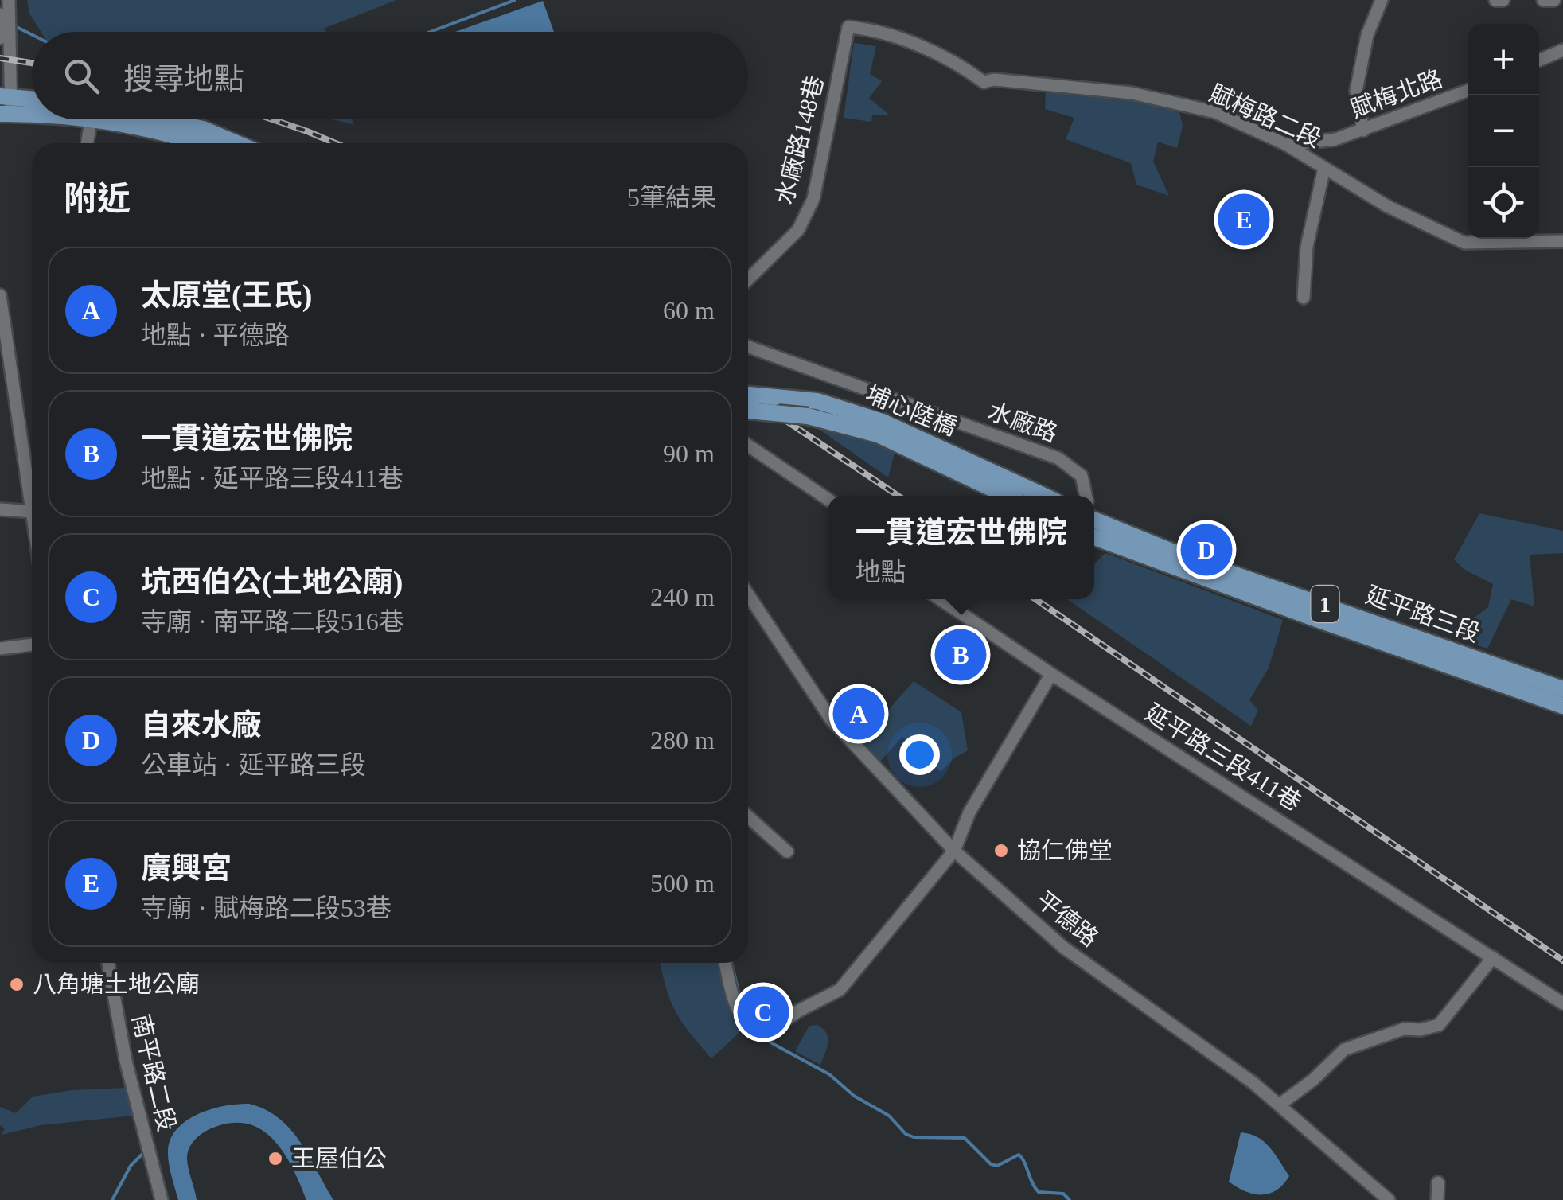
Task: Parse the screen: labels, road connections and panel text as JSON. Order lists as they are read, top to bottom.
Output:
{
  "streets": {
    "main road": ["埔心陸橋", "1", "延平路三段"],
    "street": [
      "賦梅北路",
      "賦梅路二段",
      "水廠路148巷",
      "水廠路",
      "延平路三段411巷",
      "平德路",
      "南平路二段"
    ]
  },
  "crossings": [
    ["賦梅北路", "賦梅路二段"],
    ["賦梅路二段", "水廠路148巷"]
  ],
  "places": ["協仁佛堂", "八角塘土地公廟", "王屋伯公"],
  "page": {
    "map_buttons": ["+", "−"],
    "search": "搜尋地點",
    "heading": ["附近", "5筆結果"],
    "pins": [
      "E",
      "D",
      "B",
      "A",
      "C"
    ],
    "list": [
      {
        "mark": "A",
        "name": "太原堂(王氏)",
        "note": "地點 · 平德路",
        "value": "60 m"
      },
      {
        "mark": "B",
        "name": "一貫道宏世佛院",
        "note": "地點 · 延平路三段411巷",
        "value": "90 m"
      },
      {
        "mark": "C",
        "name": "坑西伯公(土地公廟)",
        "note": "寺廟 · 南平路二段516巷",
        "value": "240 m"
      },
      {
        "mark": "D",
        "name": "自來水廠",
        "note": "公車站 · 延平路三段",
        "value": "280 m"
      },
      {
        "mark": "E",
        "name": "廣興宮",
        "note": "寺廟 · 賦梅路二段53巷",
        "value": "500 m"
      }
    ],
    "popup": ["一貫道宏世佛院", "地點"]
  }
}
